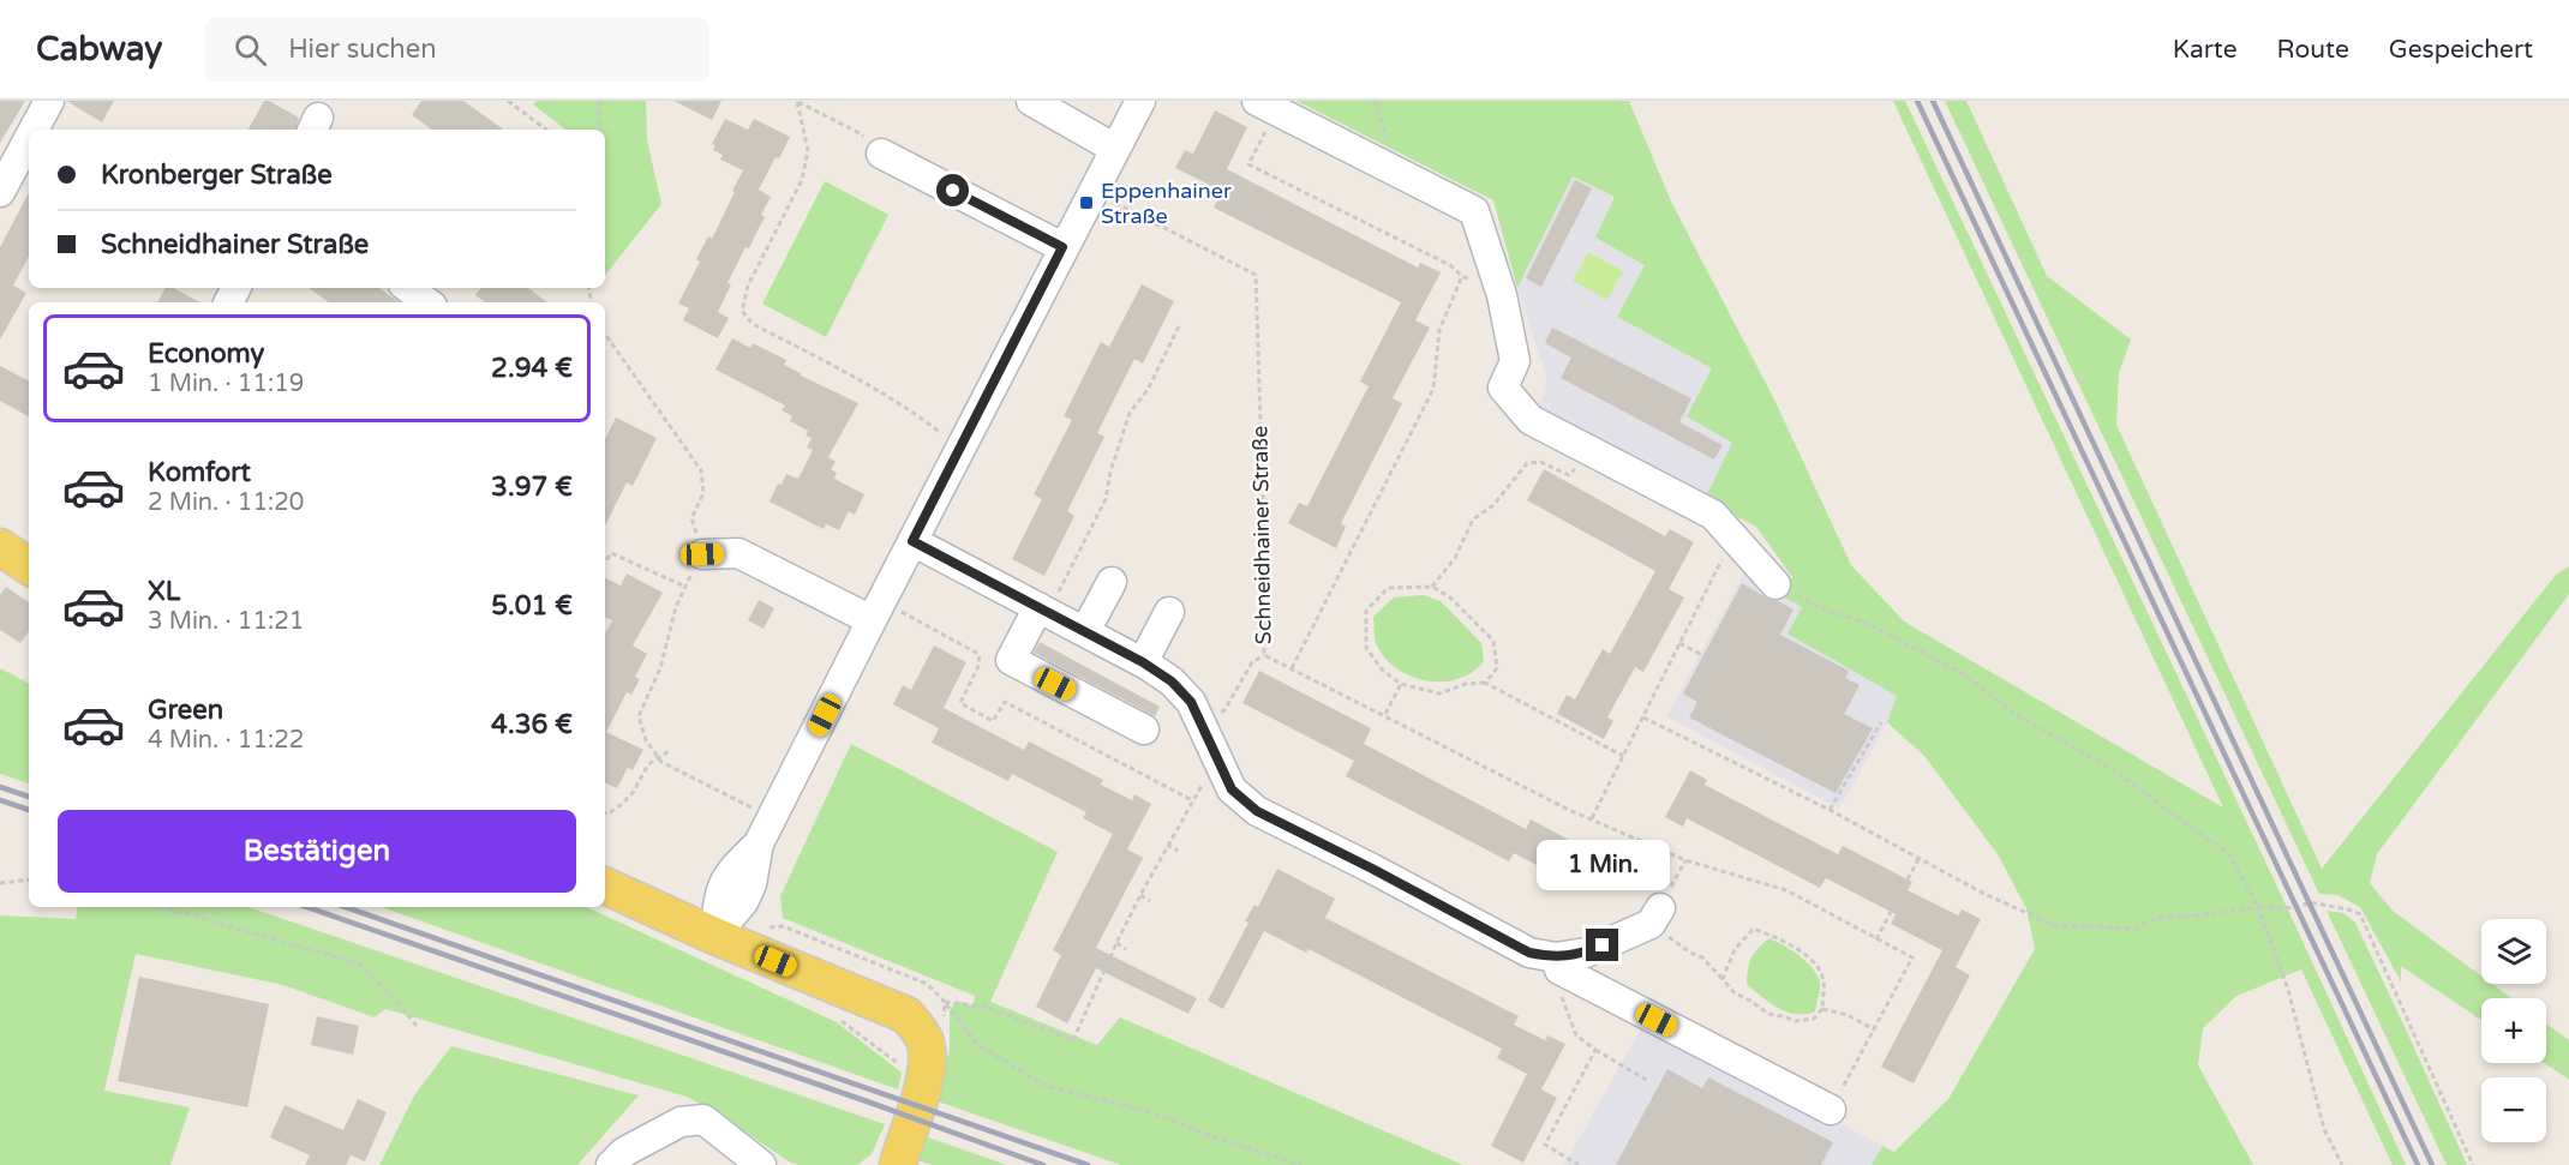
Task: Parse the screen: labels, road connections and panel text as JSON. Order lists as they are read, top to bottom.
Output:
{
  "streets": {
    "path": ["Schneidhainer Straße"]
  },
  "places": {
    "transit": ["Eppenhainer Straße"]
  },
  "page": {
    "header": "Cabway",
    "search": "Hier suchen",
    "nav": ["Karte", "Route", "Gespeichert"],
    "banner": ["Kronberger Straße", "Schneidhainer Straße"],
    "list": [
      {
        "name": "Economy",
        "note": "1 Min. · 11:19",
        "value": "2.94 €"
      },
      {
        "name": "Komfort",
        "note": "2 Min. · 11:20",
        "value": "3.97 €"
      },
      {
        "name": "XL",
        "note": "3 Min. · 11:21",
        "value": "5.01 €"
      },
      {
        "name": "Green",
        "note": "4 Min. · 11:22",
        "value": "4.36 €"
      }
    ],
    "buttons": "Bestätigen",
    "bubble": "1 Min.",
    "map_buttons": ["+", "−"]
  }
}
